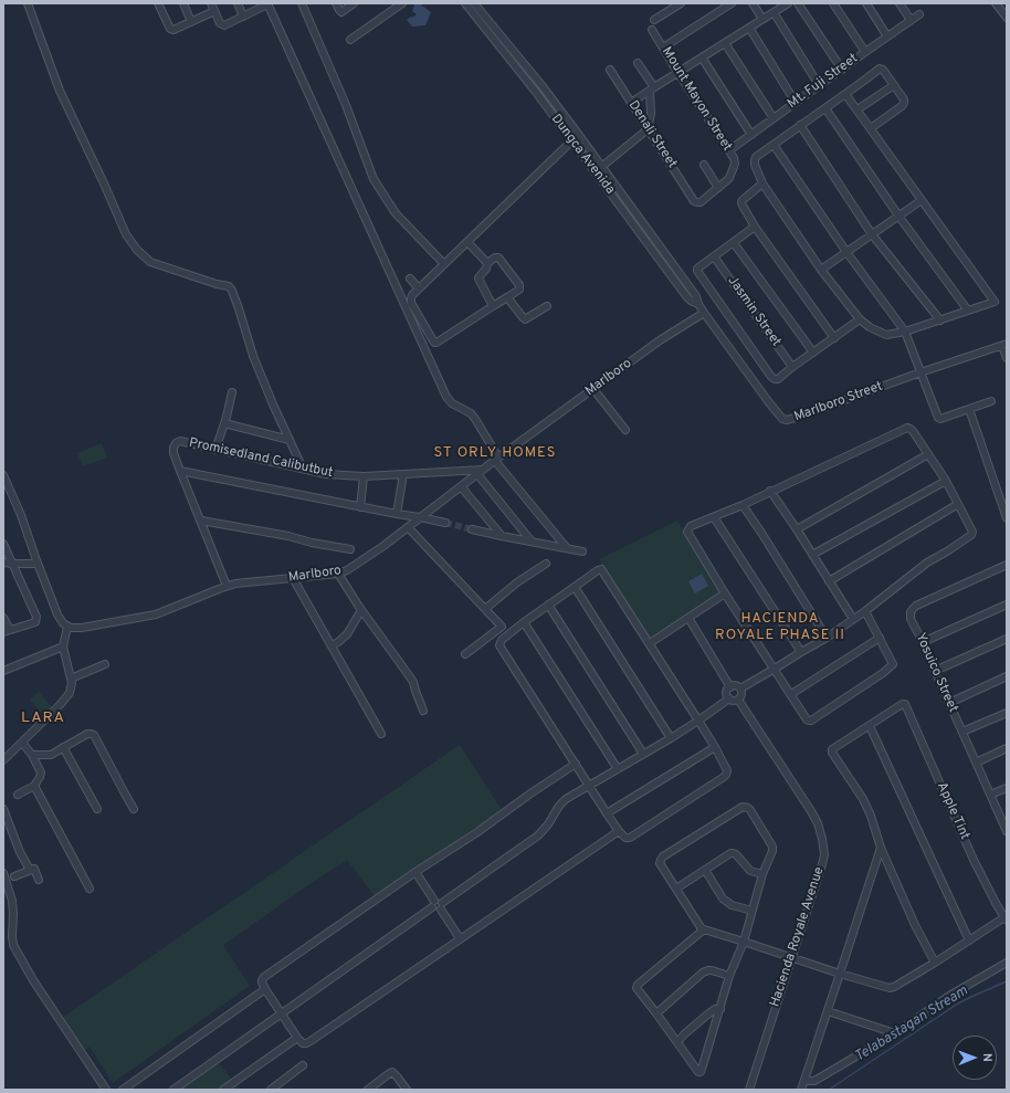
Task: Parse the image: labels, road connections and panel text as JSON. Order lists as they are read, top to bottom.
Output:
{
  "streets": {
    "street": [
      "Mt. Fuji Street",
      "Mount Mayon Street",
      "Denali Street",
      "Dungca Avenida",
      "Jasmin Street",
      "Marlboro",
      "Marlboro Street",
      "Promisedland Calibutbut",
      "Yosuico Street",
      "Apple Tint",
      "Hacienda Royale Avenue"
    ]
  },
  "crossings": [
    ["Mt. Fuji Street", "Mount Mayon Street"],
    ["Mount Mayon Street", "Denali Street"],
    ["Dungca Avenida", "Marlboro"],
    ["Dungca Avenida", "Marlboro Street"],
    ["Marlboro", "Marlboro Street"],
    ["Marlboro", "Promisedland Calibutbut"]
  ],
  "districts": ["ST ORLY HOMES", "HACIENDA ROYALE PHASE II", "LARA"],
  "water": ["Telabastagan Stream"],
  "north": "right"
}
